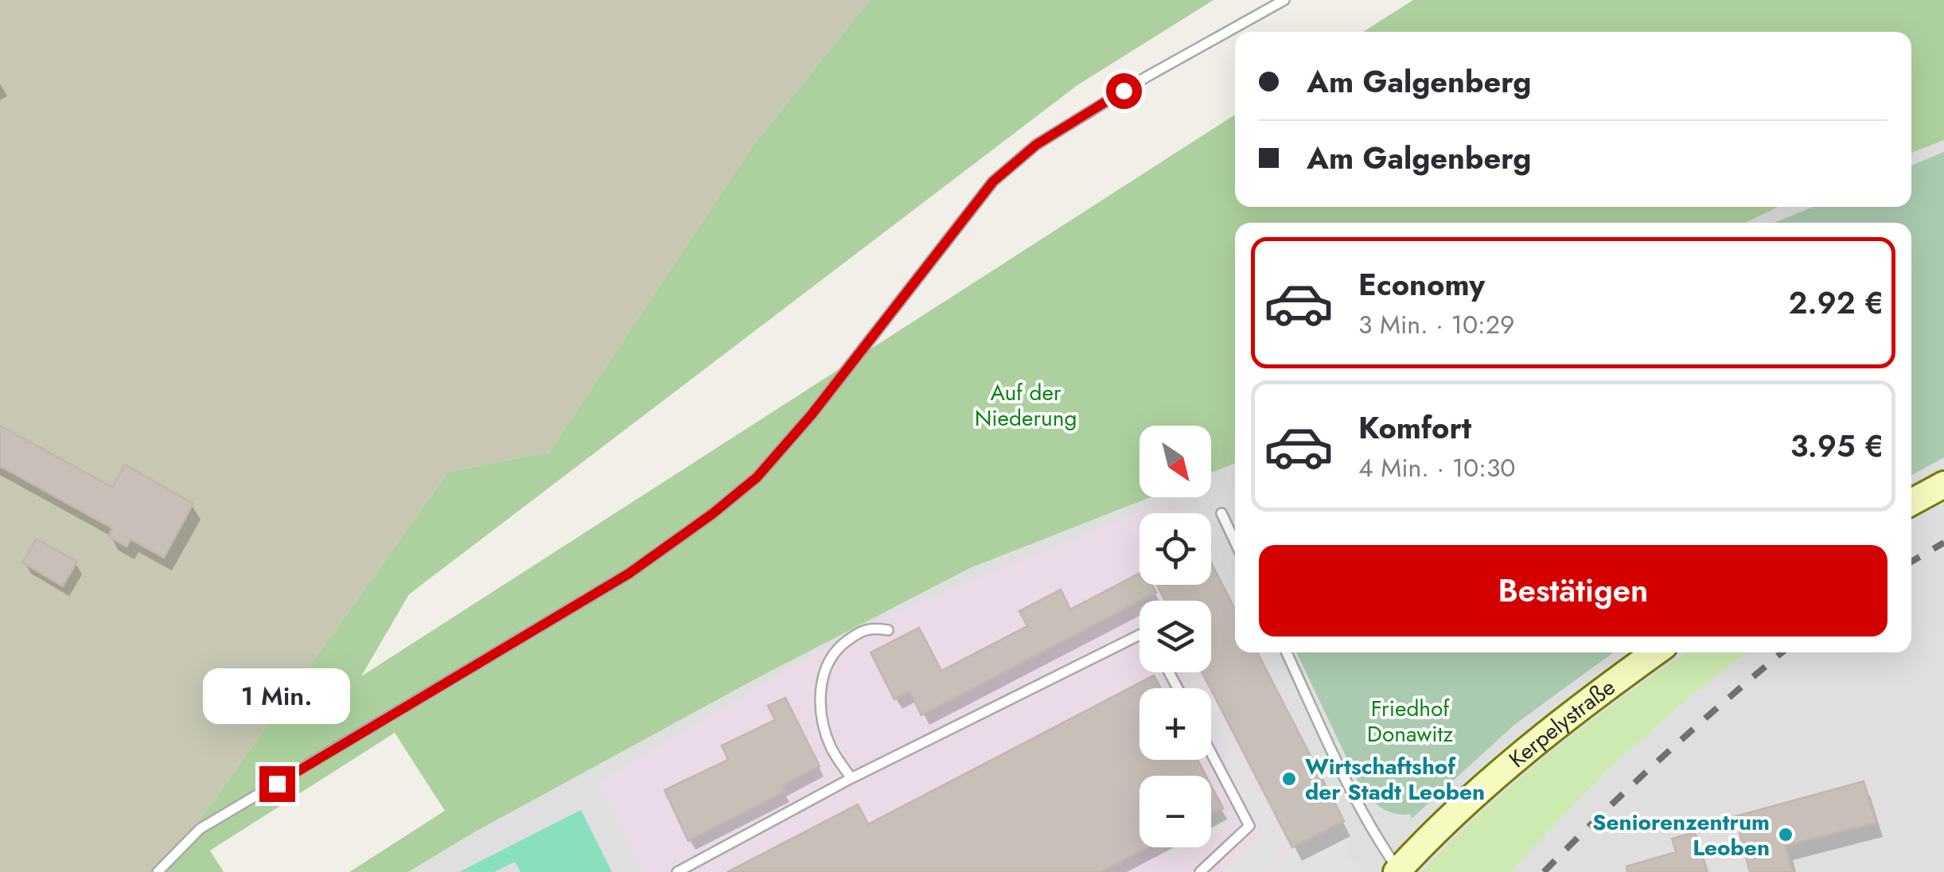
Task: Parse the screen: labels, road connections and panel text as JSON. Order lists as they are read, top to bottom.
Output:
{
  "streets": {
    "main road": ["Kerpelystraße"]
  },
  "parks": ["Auf der Niederung", "Friedhof Donawitz"],
  "places": ["Wirtschaftshof der Stadt Leoben", "Seniorenzentrum Leoben"],
  "north": "bottom right",
  "page": {
    "banner": ["Am Galgenberg", "Am Galgenberg"],
    "list": [
      {
        "name": "Economy",
        "note": "3 Min. · 10:29",
        "value": "2.92 €"
      },
      {
        "name": "Komfort",
        "note": "4 Min. · 10:30",
        "value": "3.95 €"
      }
    ],
    "map_buttons": ["+", "−"],
    "buttons": "Bestätigen",
    "bubble": "1 Min."
  }
}
